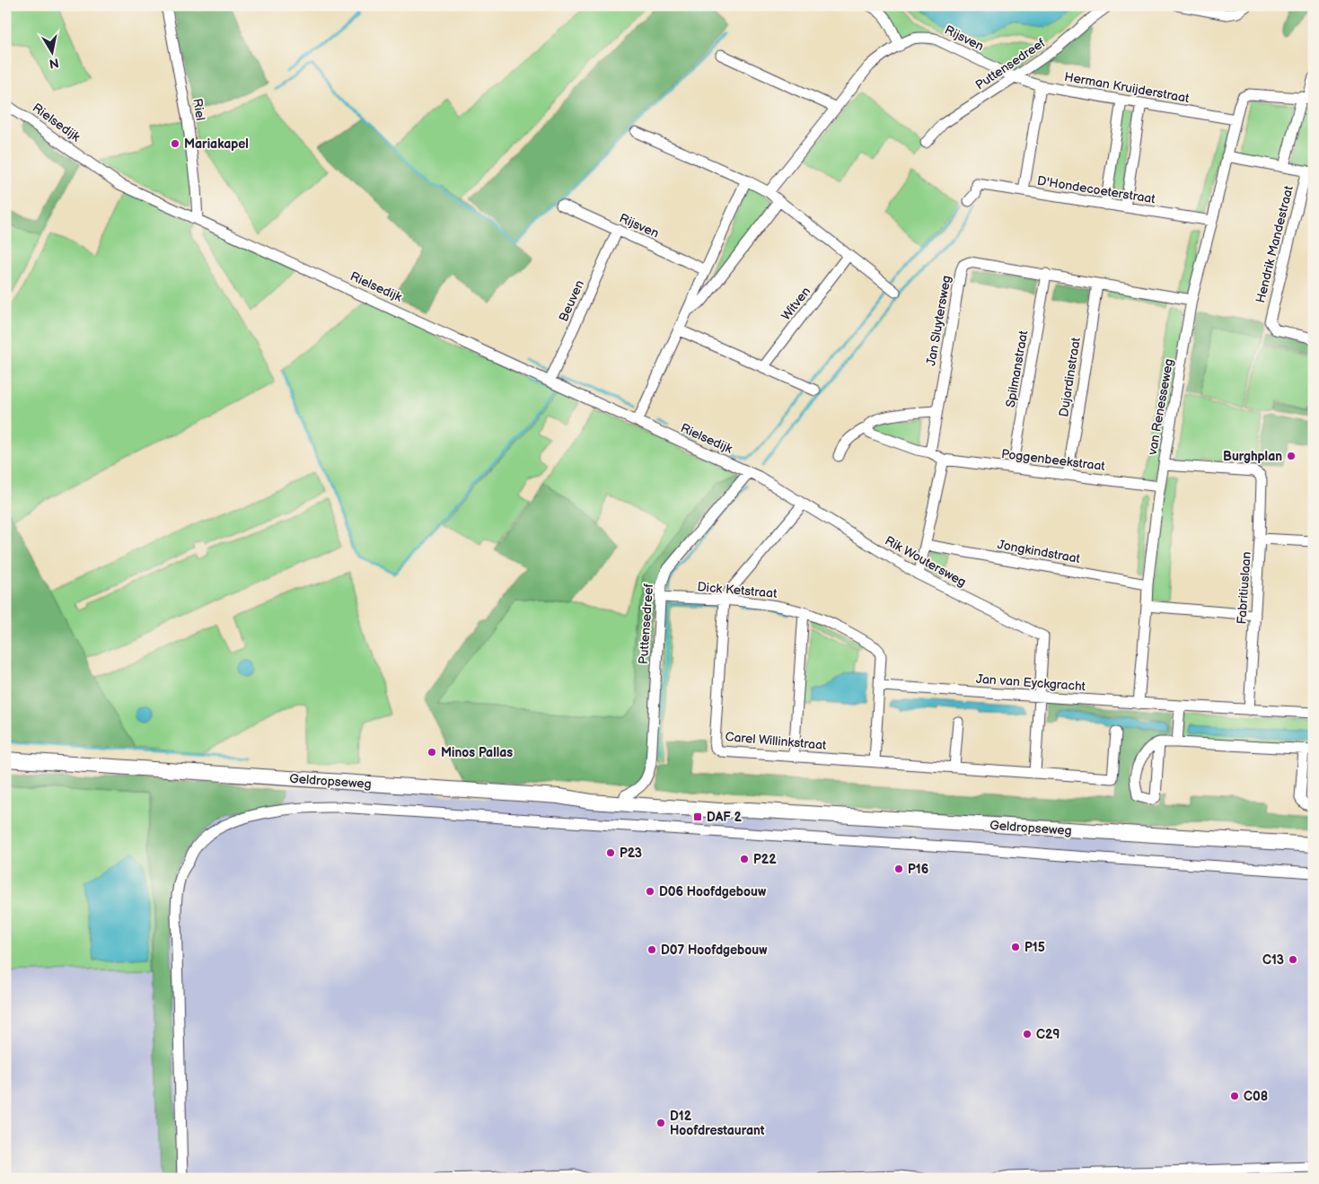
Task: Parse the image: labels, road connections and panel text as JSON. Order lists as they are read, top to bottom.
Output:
{
  "streets": {
    "main road": ["Geldropseweg"],
    "street": [
      "Rijsven",
      "Puttensedreef",
      "Herman Kruijderstraat",
      "Riel",
      "Rielsedijk",
      "D'Hondecoeterstraat",
      "Hendrik Mandestraat",
      "Beuven",
      "Witven",
      "Jan Sluytersweg",
      "Spilmanstraat",
      "Dujardinstraat",
      "van Renesseweg",
      "Poggenbeekstraat",
      "Jongkindstraat",
      "Rik Woutersweg",
      "Fabritiuslaan",
      "Dick Ketstraat",
      "Jan van Eyckgracht",
      "Carel Willinkstraat"
    ]
  },
  "crossings": [
    ["Rijsven", "Puttensedreef"],
    ["Rijsven", "Herman Kruijderstraat"],
    ["Rijsven", "Beuven"],
    ["Puttensedreef", "Herman Kruijderstraat"],
    ["Puttensedreef", "Rielsedijk"],
    ["Puttensedreef", "Rik Woutersweg"],
    ["Puttensedreef", "Dick Ketstraat"],
    ["Puttensedreef", "Geldropseweg"],
    ["Herman Kruijderstraat", "van Renesseweg"],
    ["Riel", "Rielsedijk"],
    ["Rielsedijk", "Beuven"],
    ["Rielsedijk", "Rik Woutersweg"],
    ["D'Hondecoeterstraat", "van Renesseweg"],
    ["Jan Sluytersweg", "Spilmanstraat"],
    ["Jan Sluytersweg", "Dujardinstraat"],
    ["Jan Sluytersweg", "van Renesseweg"],
    ["Spilmanstraat", "Poggenbeekstraat"],
    ["Dujardinstraat", "Poggenbeekstraat"],
    ["van Renesseweg", "Poggenbeekstraat"],
    ["van Renesseweg", "Jongkindstraat"],
    ["van Renesseweg", "Fabritiuslaan"],
    ["van Renesseweg", "Jan van Eyckgracht"],
    ["Rik Woutersweg", "Jan van Eyckgracht"],
    ["Fabritiuslaan", "Jan van Eyckgracht"],
    ["Dick Ketstraat", "Jan van Eyckgracht"],
    ["Dick Ketstraat", "Carel Willinkstraat"]
  ],
  "places": {
    "other": [
      "Mariakapel",
      "Burghplan",
      "Minos Pallas",
      "P23",
      "P22",
      "P16",
      "D06 Hoofdgebouw",
      "P15",
      "D07 Hoofdgebouw",
      "C13",
      "C29",
      "C08",
      "D12 Hoofdrestaurant"
    ],
    "transit": ["DAF 2"]
  },
  "north": "bottom"
}
